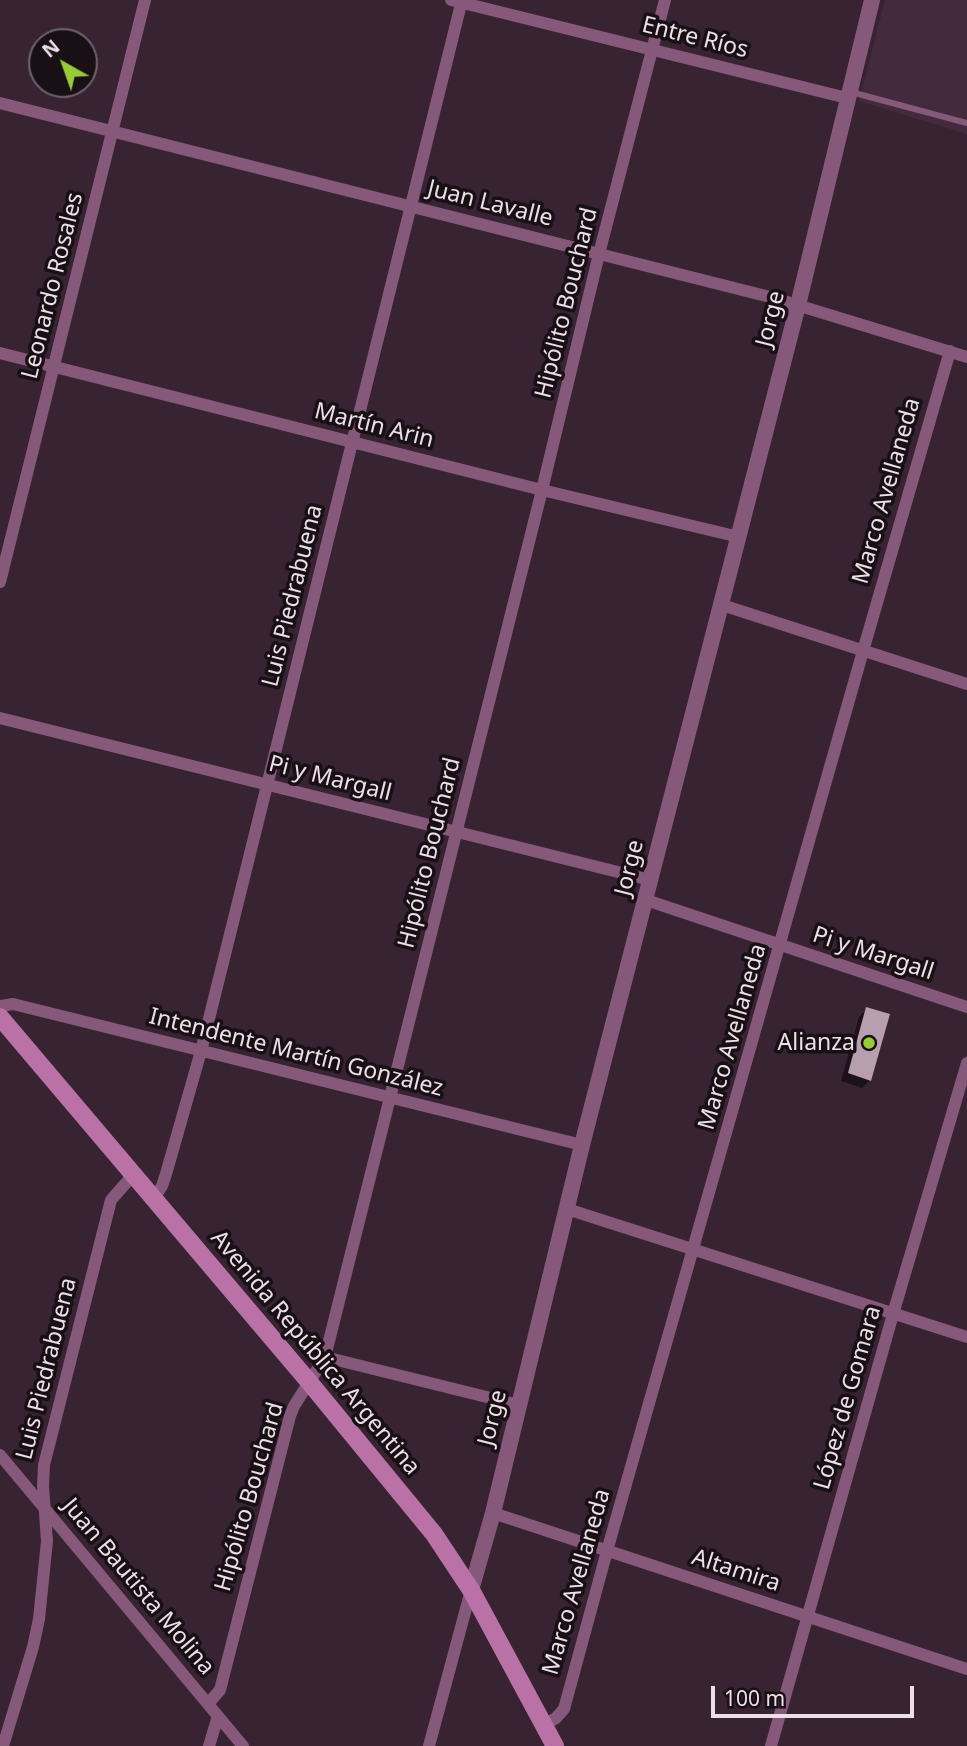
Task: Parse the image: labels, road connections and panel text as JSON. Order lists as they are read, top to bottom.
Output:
{
  "streets": {
    "main road": ["Avenida República Argentina"],
    "street": [
      "Entre Ríos",
      "Juan Lavalle",
      "Leonardo Rosales",
      "Hipólito Bouchard",
      "Jorge",
      "Martín Arin",
      "Marco Avellaneda",
      "Luis Piedrabuena",
      "Pi y Margall",
      "Intendente Martín González",
      "López de Gomara",
      "Altamira",
      "Juan Bautista Molina"
    ]
  },
  "crossings": [
    ["Entre Ríos", "Hipólito Bouchard"],
    ["Entre Ríos", "Jorge"],
    ["Entre Ríos", "Luis Piedrabuena"],
    ["Juan Lavalle", "Leonardo Rosales"],
    ["Juan Lavalle", "Hipólito Bouchard"],
    ["Juan Lavalle", "Jorge"],
    ["Juan Lavalle", "Marco Avellaneda"],
    ["Juan Lavalle", "Luis Piedrabuena"],
    ["Leonardo Rosales", "Martín Arin"],
    ["Hipólito Bouchard", "Martín Arin"],
    ["Hipólito Bouchard", "Pi y Margall"],
    ["Hipólito Bouchard", "Intendente Martín González"],
    ["Hipólito Bouchard", "Avenida República Argentina"],
    ["Hipólito Bouchard", "Juan Bautista Molina"],
    ["Jorge", "Martín Arin"],
    ["Jorge", "Pi y Margall"],
    ["Jorge", "Intendente Martín González"],
    ["Jorge", "Avenida República Argentina"],
    ["Jorge", "Altamira"],
    ["Martín Arin", "Luis Piedrabuena"],
    ["Marco Avellaneda", "Pi y Margall"],
    ["Marco Avellaneda", "Avenida República Argentina"],
    ["Marco Avellaneda", "Altamira"],
    ["Luis Piedrabuena", "Pi y Margall"],
    ["Luis Piedrabuena", "Intendente Martín González"],
    ["Luis Piedrabuena", "Avenida República Argentina"],
    ["Luis Piedrabuena", "Juan Bautista Molina"],
    ["López de Gomara", "Altamira"]
  ],
  "places": ["Alianza"],
  "scale_bar": "100 m",
  "north": "top left"
}
